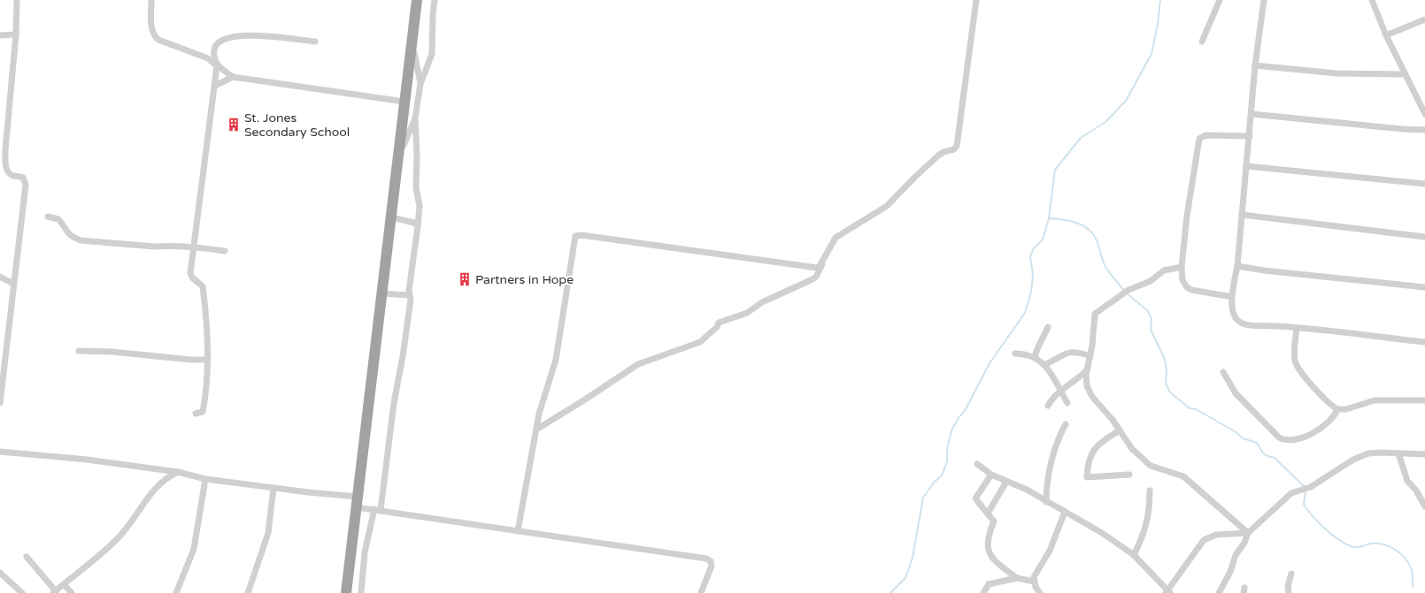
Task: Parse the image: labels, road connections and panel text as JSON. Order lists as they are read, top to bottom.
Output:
{
  "places": {
    "building": ["St. Jones Secondary School", "Partners in Hope"]
  }
}
